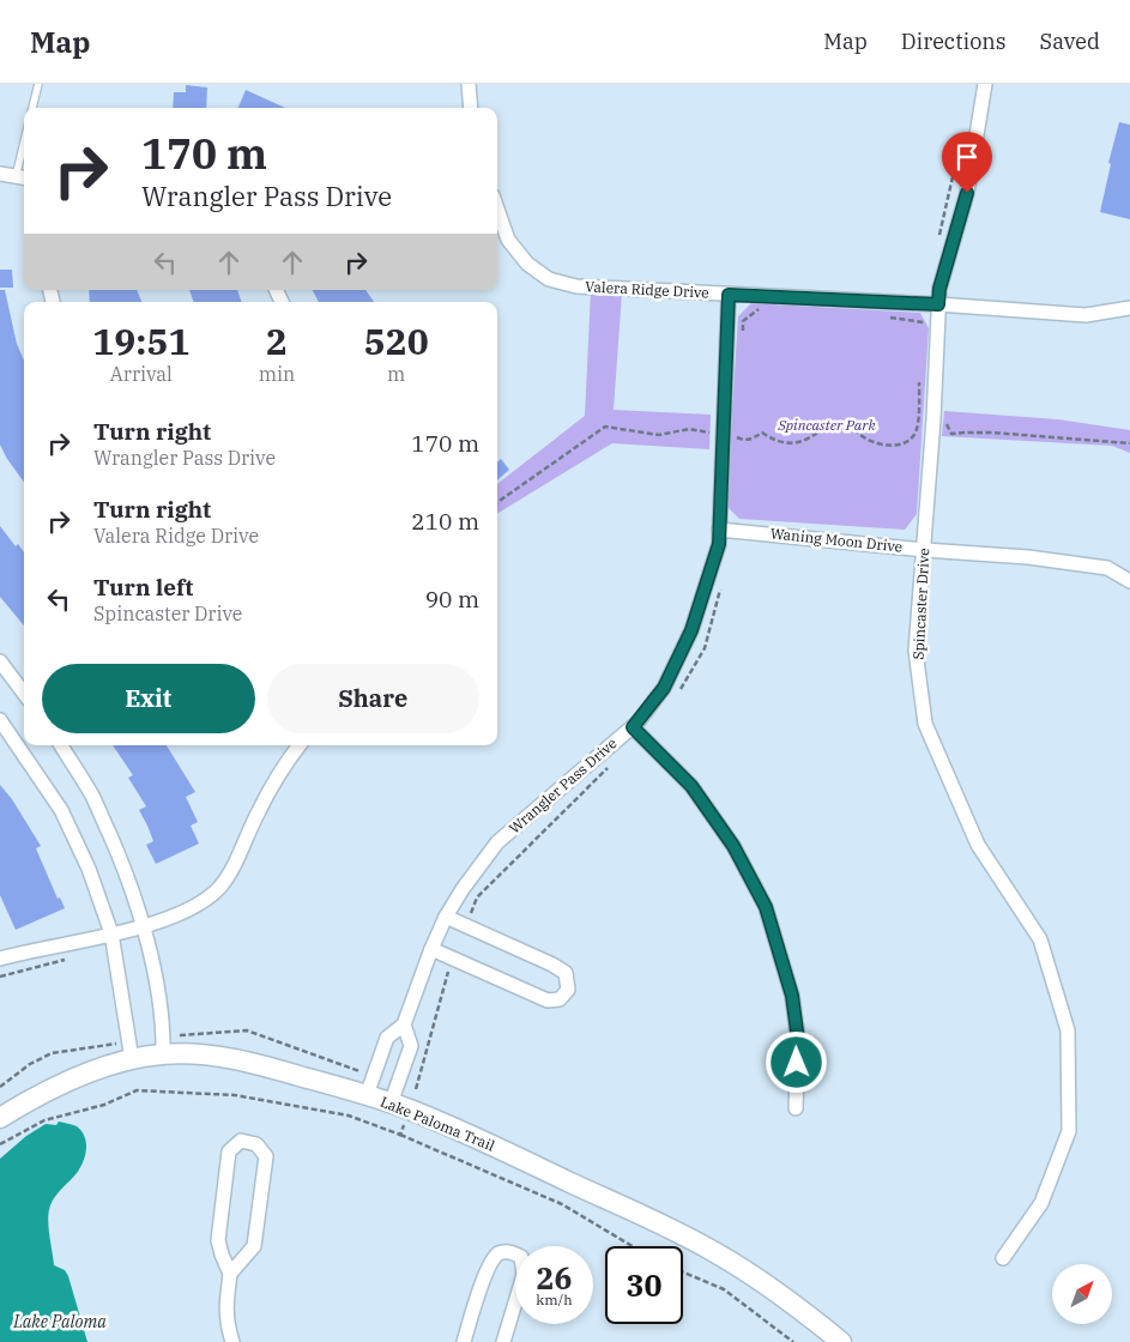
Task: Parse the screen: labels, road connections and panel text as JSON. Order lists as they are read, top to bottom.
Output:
{
  "streets": {
    "street": [
      "Valera Ridge Drive",
      "Waning Moon Drive",
      "Spincaster Drive",
      "Wrangler Pass Drive",
      "Lake Paloma Trail"
    ]
  },
  "crossings": [
    ["Valera Ridge Drive", "Spincaster Drive"],
    ["Valera Ridge Drive", "Wrangler Pass Drive"],
    ["Waning Moon Drive", "Spincaster Drive"],
    ["Waning Moon Drive", "Wrangler Pass Drive"],
    ["Wrangler Pass Drive", "Lake Paloma Trail"]
  ],
  "water": ["Lake Paloma"],
  "parks": ["Spincaster Park"],
  "north": "top right",
  "page": {
    "header": "Map",
    "nav": ["Map", "Directions", "Saved"],
    "turn": ["170 m", "Wrangler Pass Drive"],
    "eta": [
      "19:51",
      "Arrival",
      "2",
      "min",
      "520",
      "m"
    ],
    "list": [
      {
        "name": "Turn right",
        "note": "Wrangler Pass Drive",
        "value": "170 m"
      },
      {
        "name": "Turn right",
        "note": "Valera Ridge Drive",
        "value": "210 m"
      },
      {
        "name": "Turn left",
        "note": "Spincaster Drive",
        "value": "90 m"
      }
    ],
    "buttons": ["Exit", "Share"],
    "speed": "26 km/h",
    "limit": "30"
  }
}
